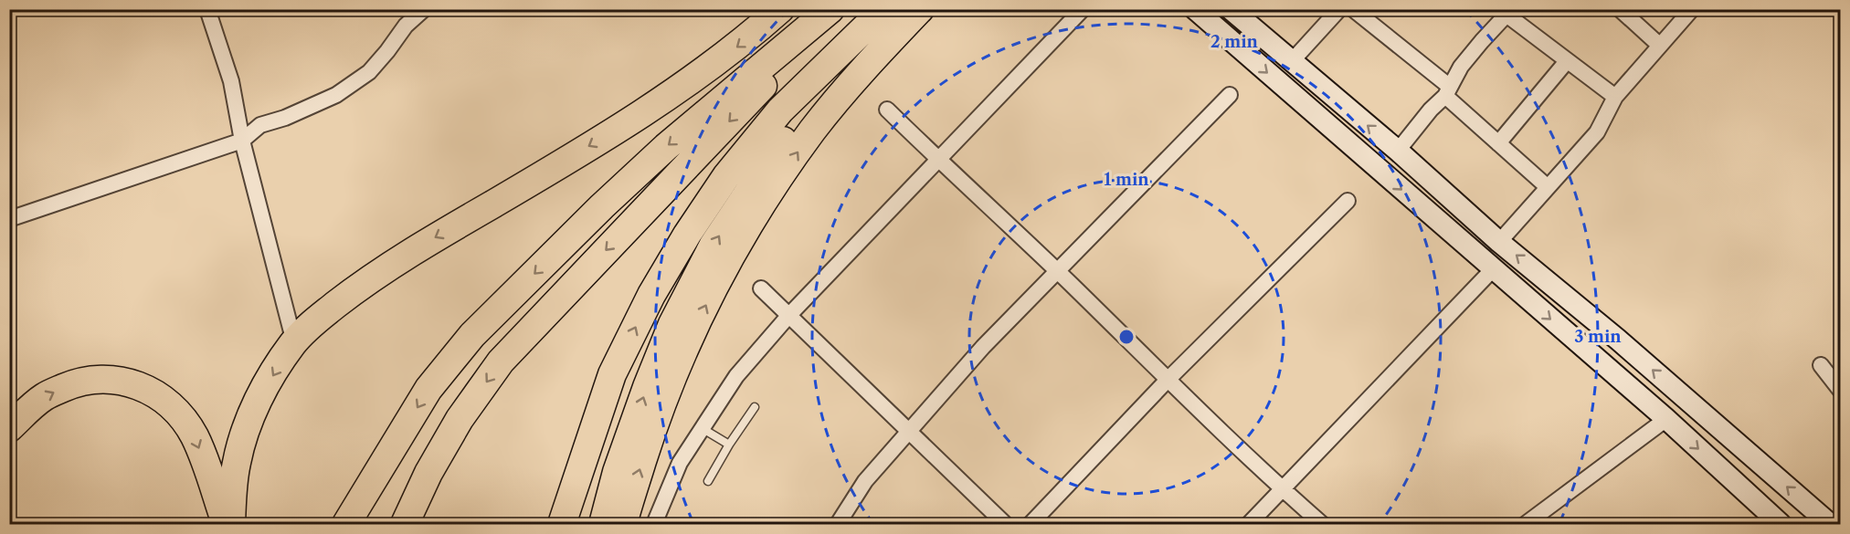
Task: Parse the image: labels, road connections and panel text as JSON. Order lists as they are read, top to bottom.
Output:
{
  "rings": ["2 min", "1 min", "3 min"]
}
